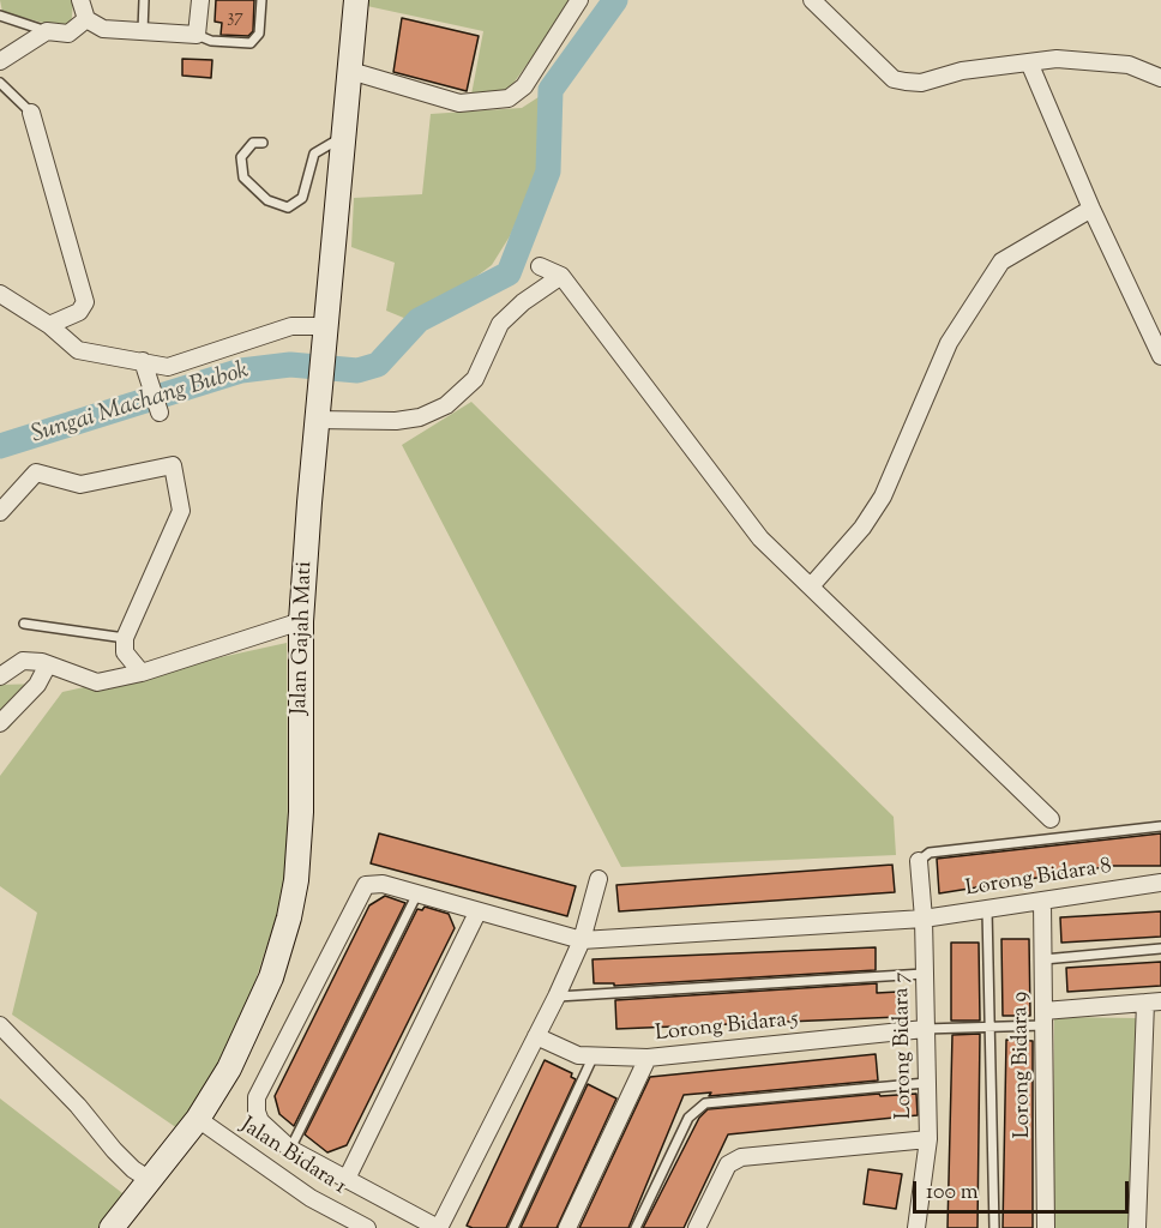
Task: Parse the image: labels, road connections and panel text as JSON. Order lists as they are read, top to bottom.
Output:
{
  "streets": {
    "main road": ["Jalan Gajah Mati"],
    "street": [
      "Lorong Bidara 8",
      "Lorong Bidara 5",
      "Lorong Bidara 7",
      "Lorong Bidara 9",
      "Jalan Bidara 1"
    ]
  },
  "crossings": [
    ["Jalan Gajah Mati", "Jalan Bidara 1"],
    ["Lorong Bidara 8", "Lorong Bidara 7"],
    ["Lorong Bidara 8", "Lorong Bidara 9"],
    ["Lorong Bidara 5", "Lorong Bidara 7"]
  ],
  "water": ["Sungai Machang Bubok"],
  "house_numbers": ["37"],
  "scale_bar": "100 m"
}
